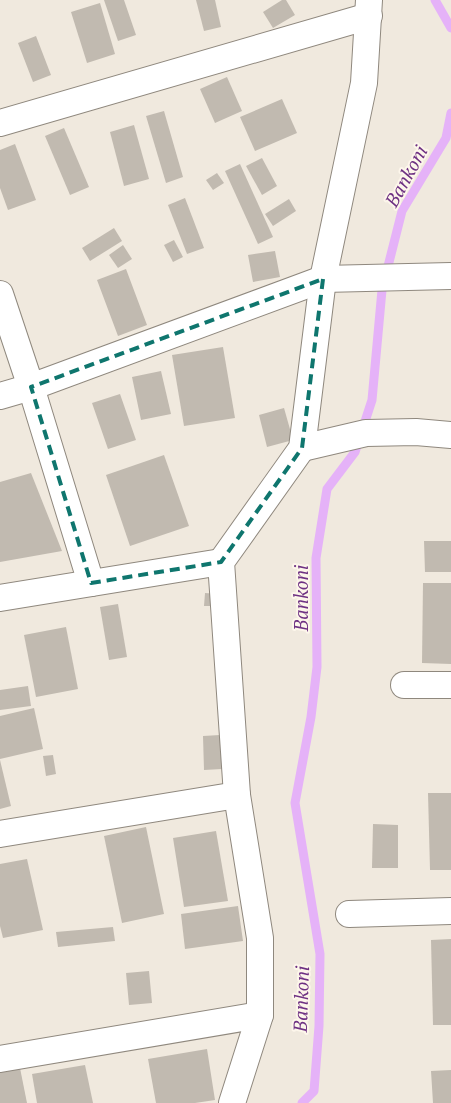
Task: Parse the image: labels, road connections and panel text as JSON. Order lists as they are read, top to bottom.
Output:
{
  "water": ["Bankoni"]
}
